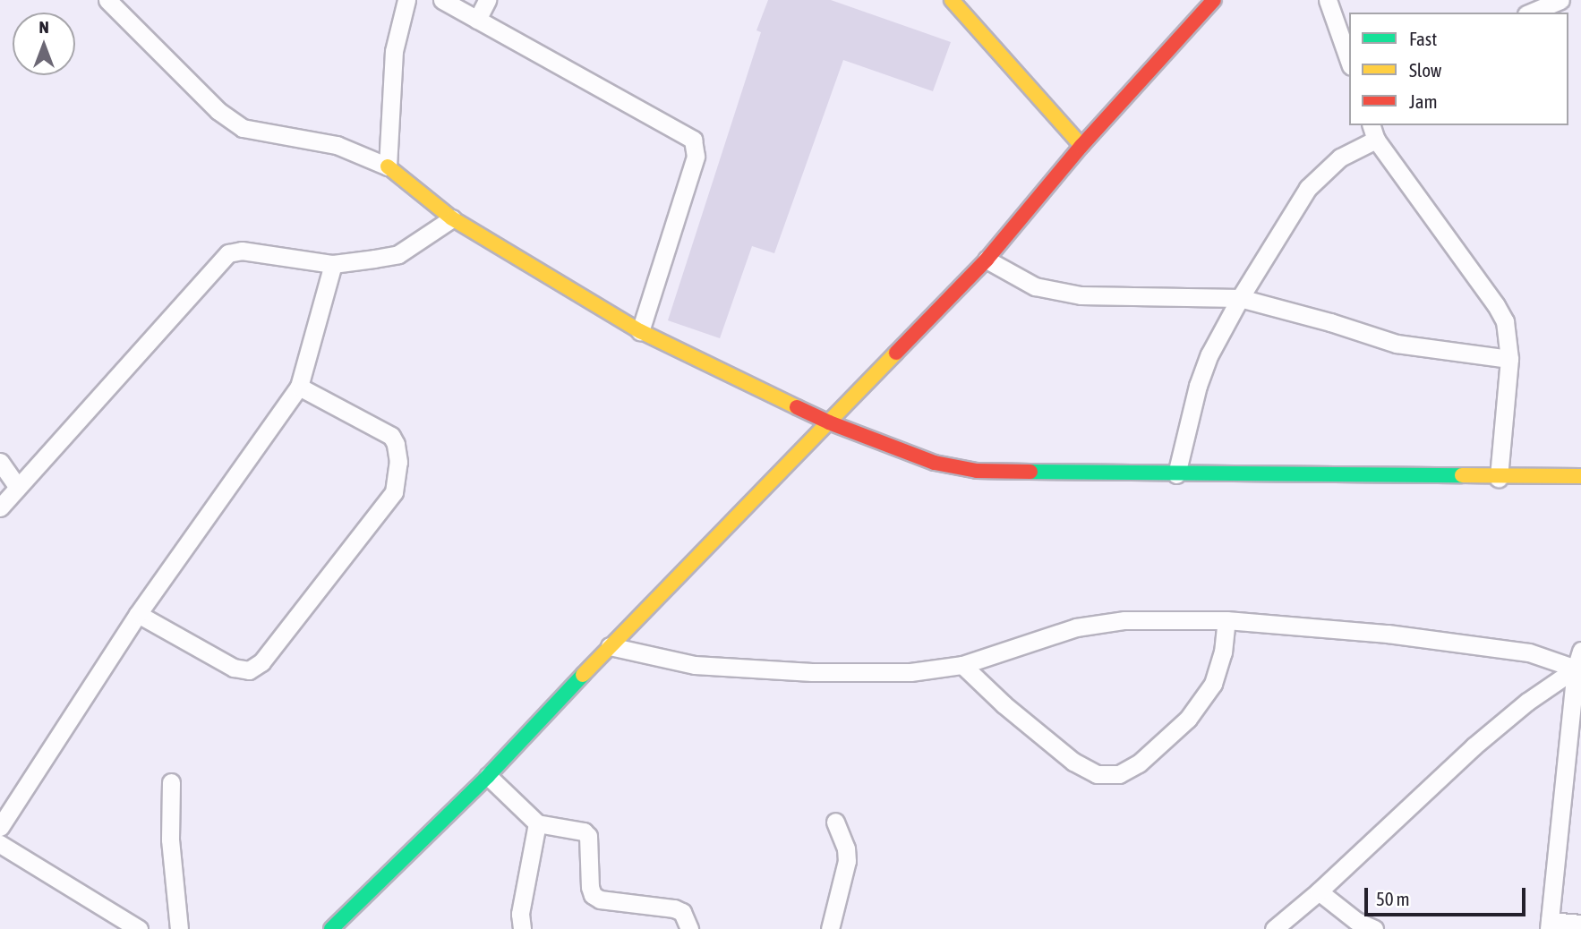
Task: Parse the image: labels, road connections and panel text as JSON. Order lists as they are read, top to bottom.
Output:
{
  "legend": ["Fast", "Slow", "Jam"],
  "scale_bar": "50 m",
  "north": "top"
}
